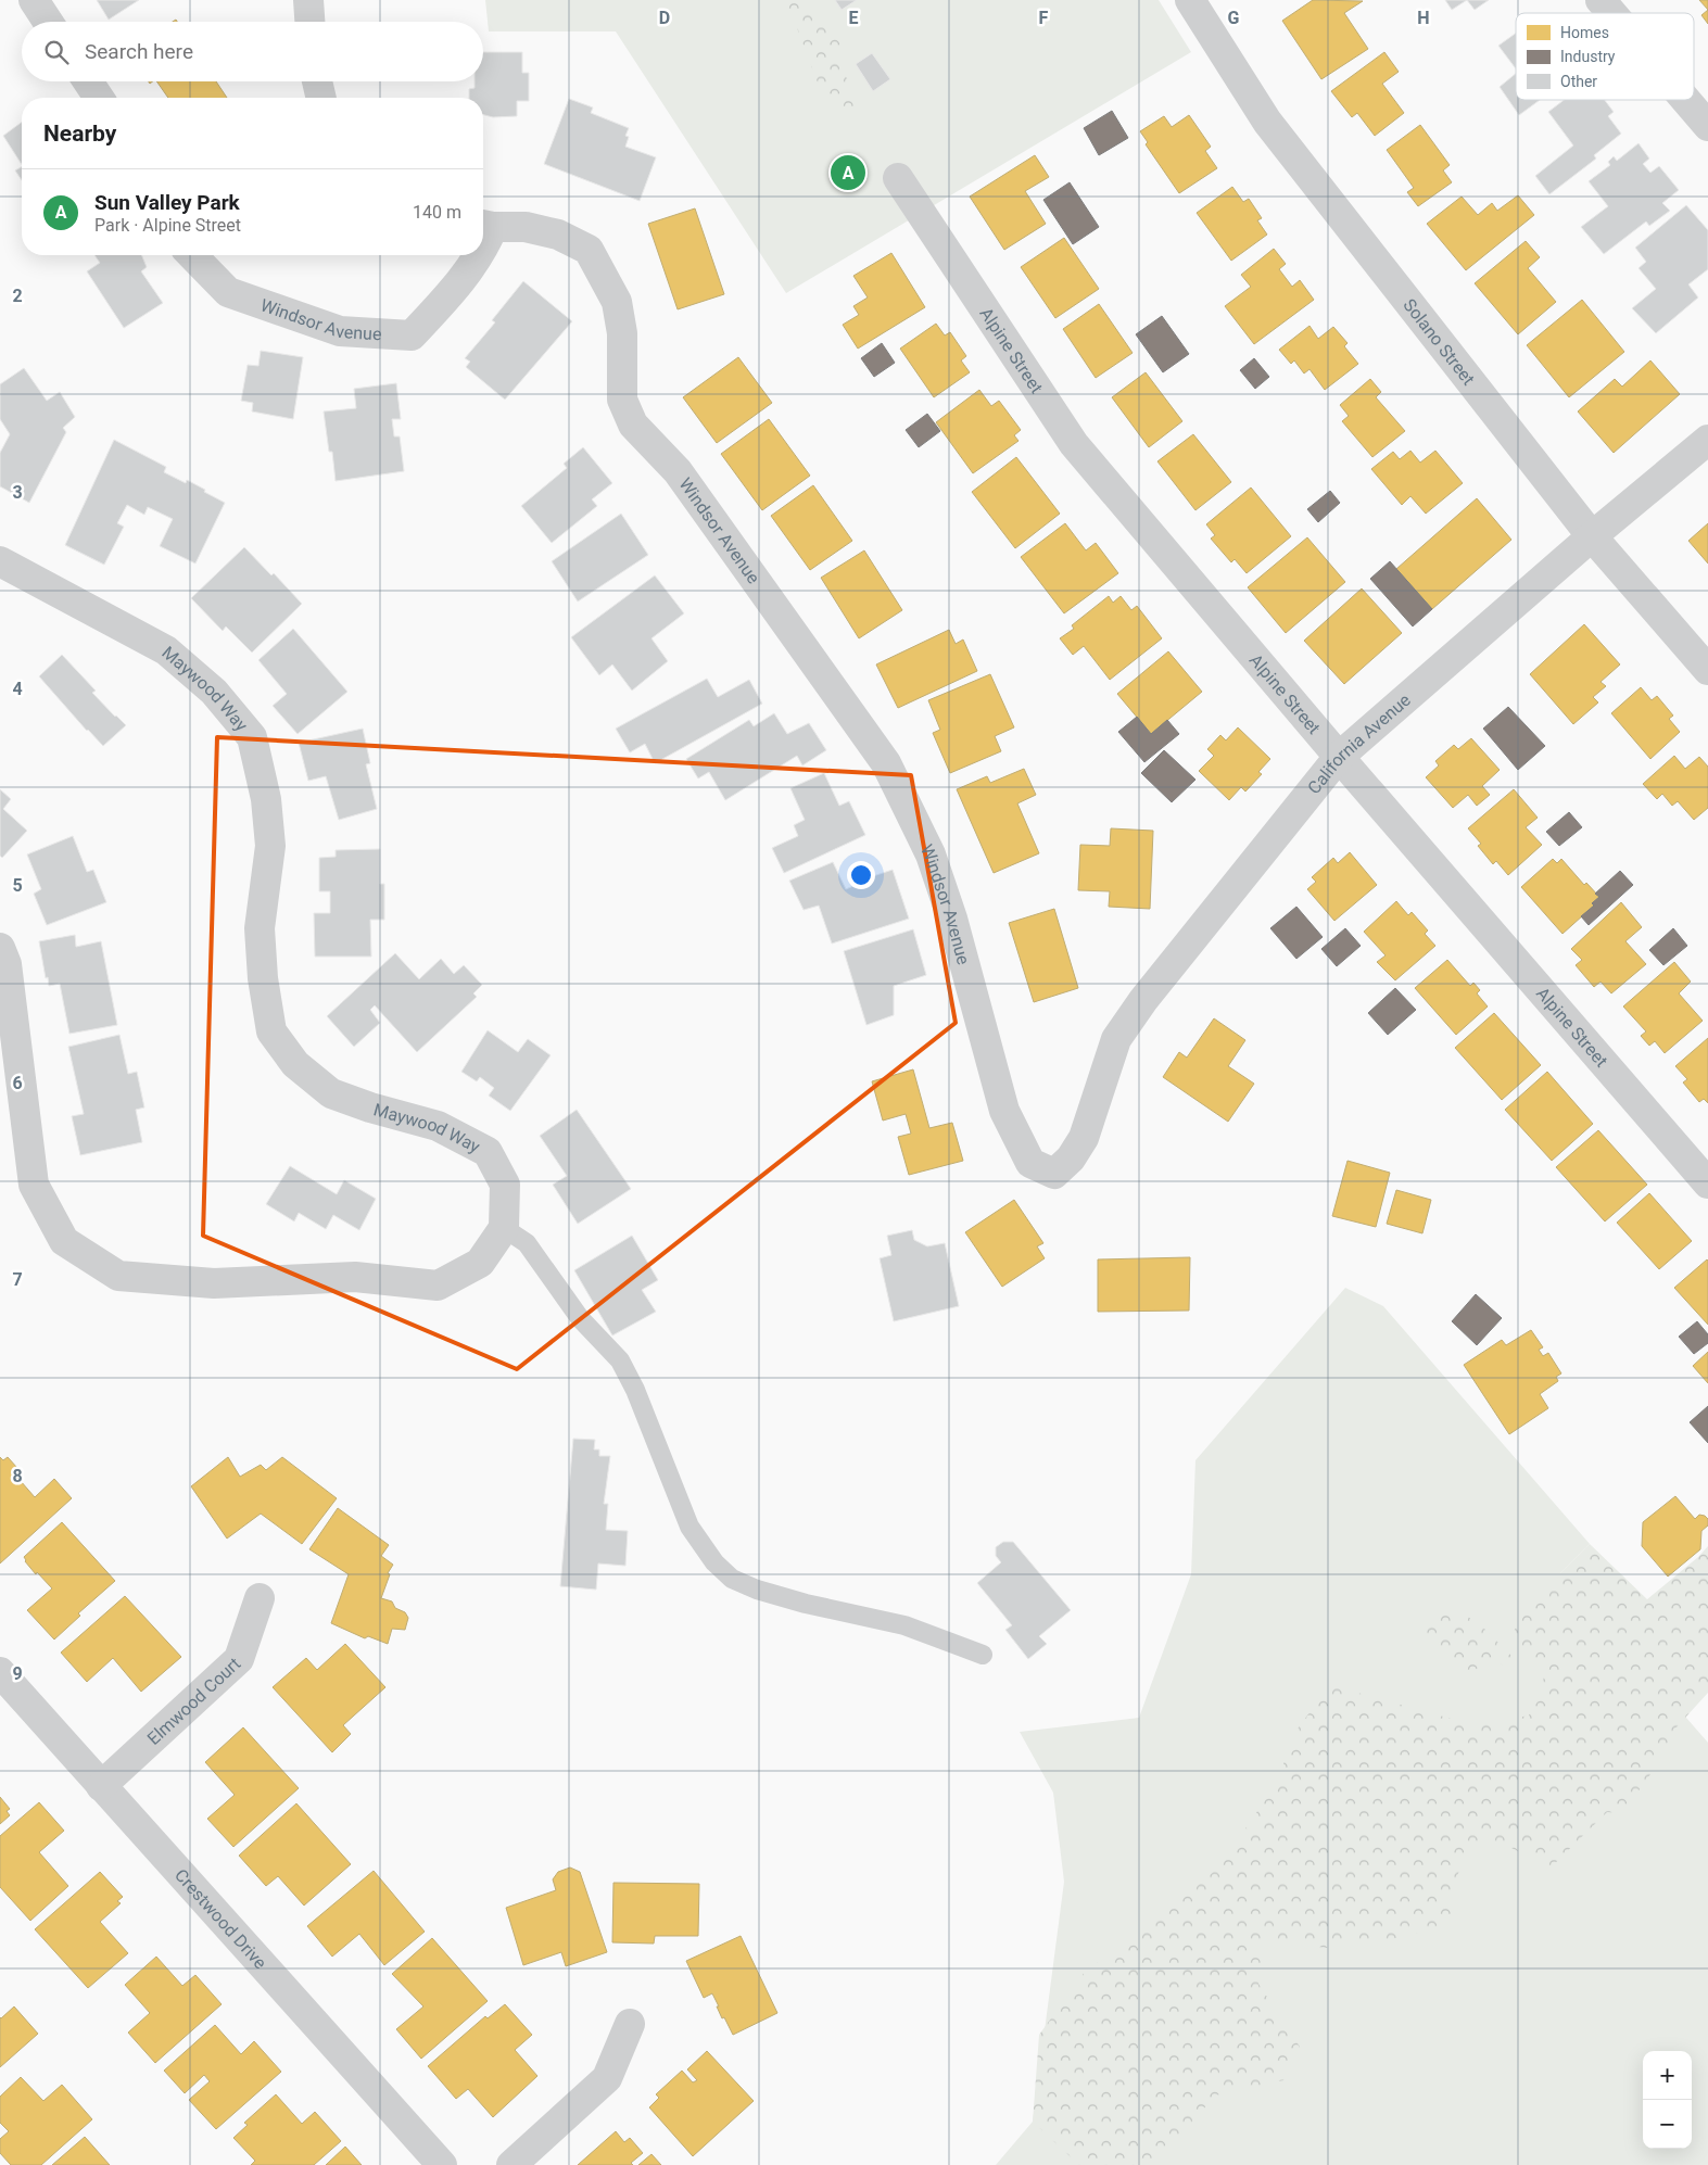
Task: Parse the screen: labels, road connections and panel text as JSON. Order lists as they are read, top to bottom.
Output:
{
  "streets": {
    "street": [
      "Windsor Avenue",
      "Solano Street",
      "Alpine Street",
      "Maywood Way",
      "California Avenue",
      "Elmwood Court",
      "Crestwood Drive"
    ]
  },
  "crossings": [
    ["Windsor Avenue", "California Avenue"],
    ["Solano Street", "California Avenue"],
    ["Alpine Street", "California Avenue"],
    ["Elmwood Court", "Crestwood Drive"]
  ],
  "legend": ["Homes", "Industry", "Other"],
  "page": {
    "search": "Search here",
    "heading": "Nearby",
    "pins": "A",
    "list": [
      {
        "mark": "A",
        "name": "Sun Valley Park",
        "note": "Park · Alpine Street",
        "value": "140 m"
      }
    ],
    "map_buttons": ["+", "−"]
  },
  "grid": {
    "columns": [
      "D",
      "E",
      "F",
      "G",
      "H"
    ],
    "rows": [
      "2",
      "3",
      "4",
      "5",
      "6",
      "7",
      "8",
      "9"
    ]
  }
}
